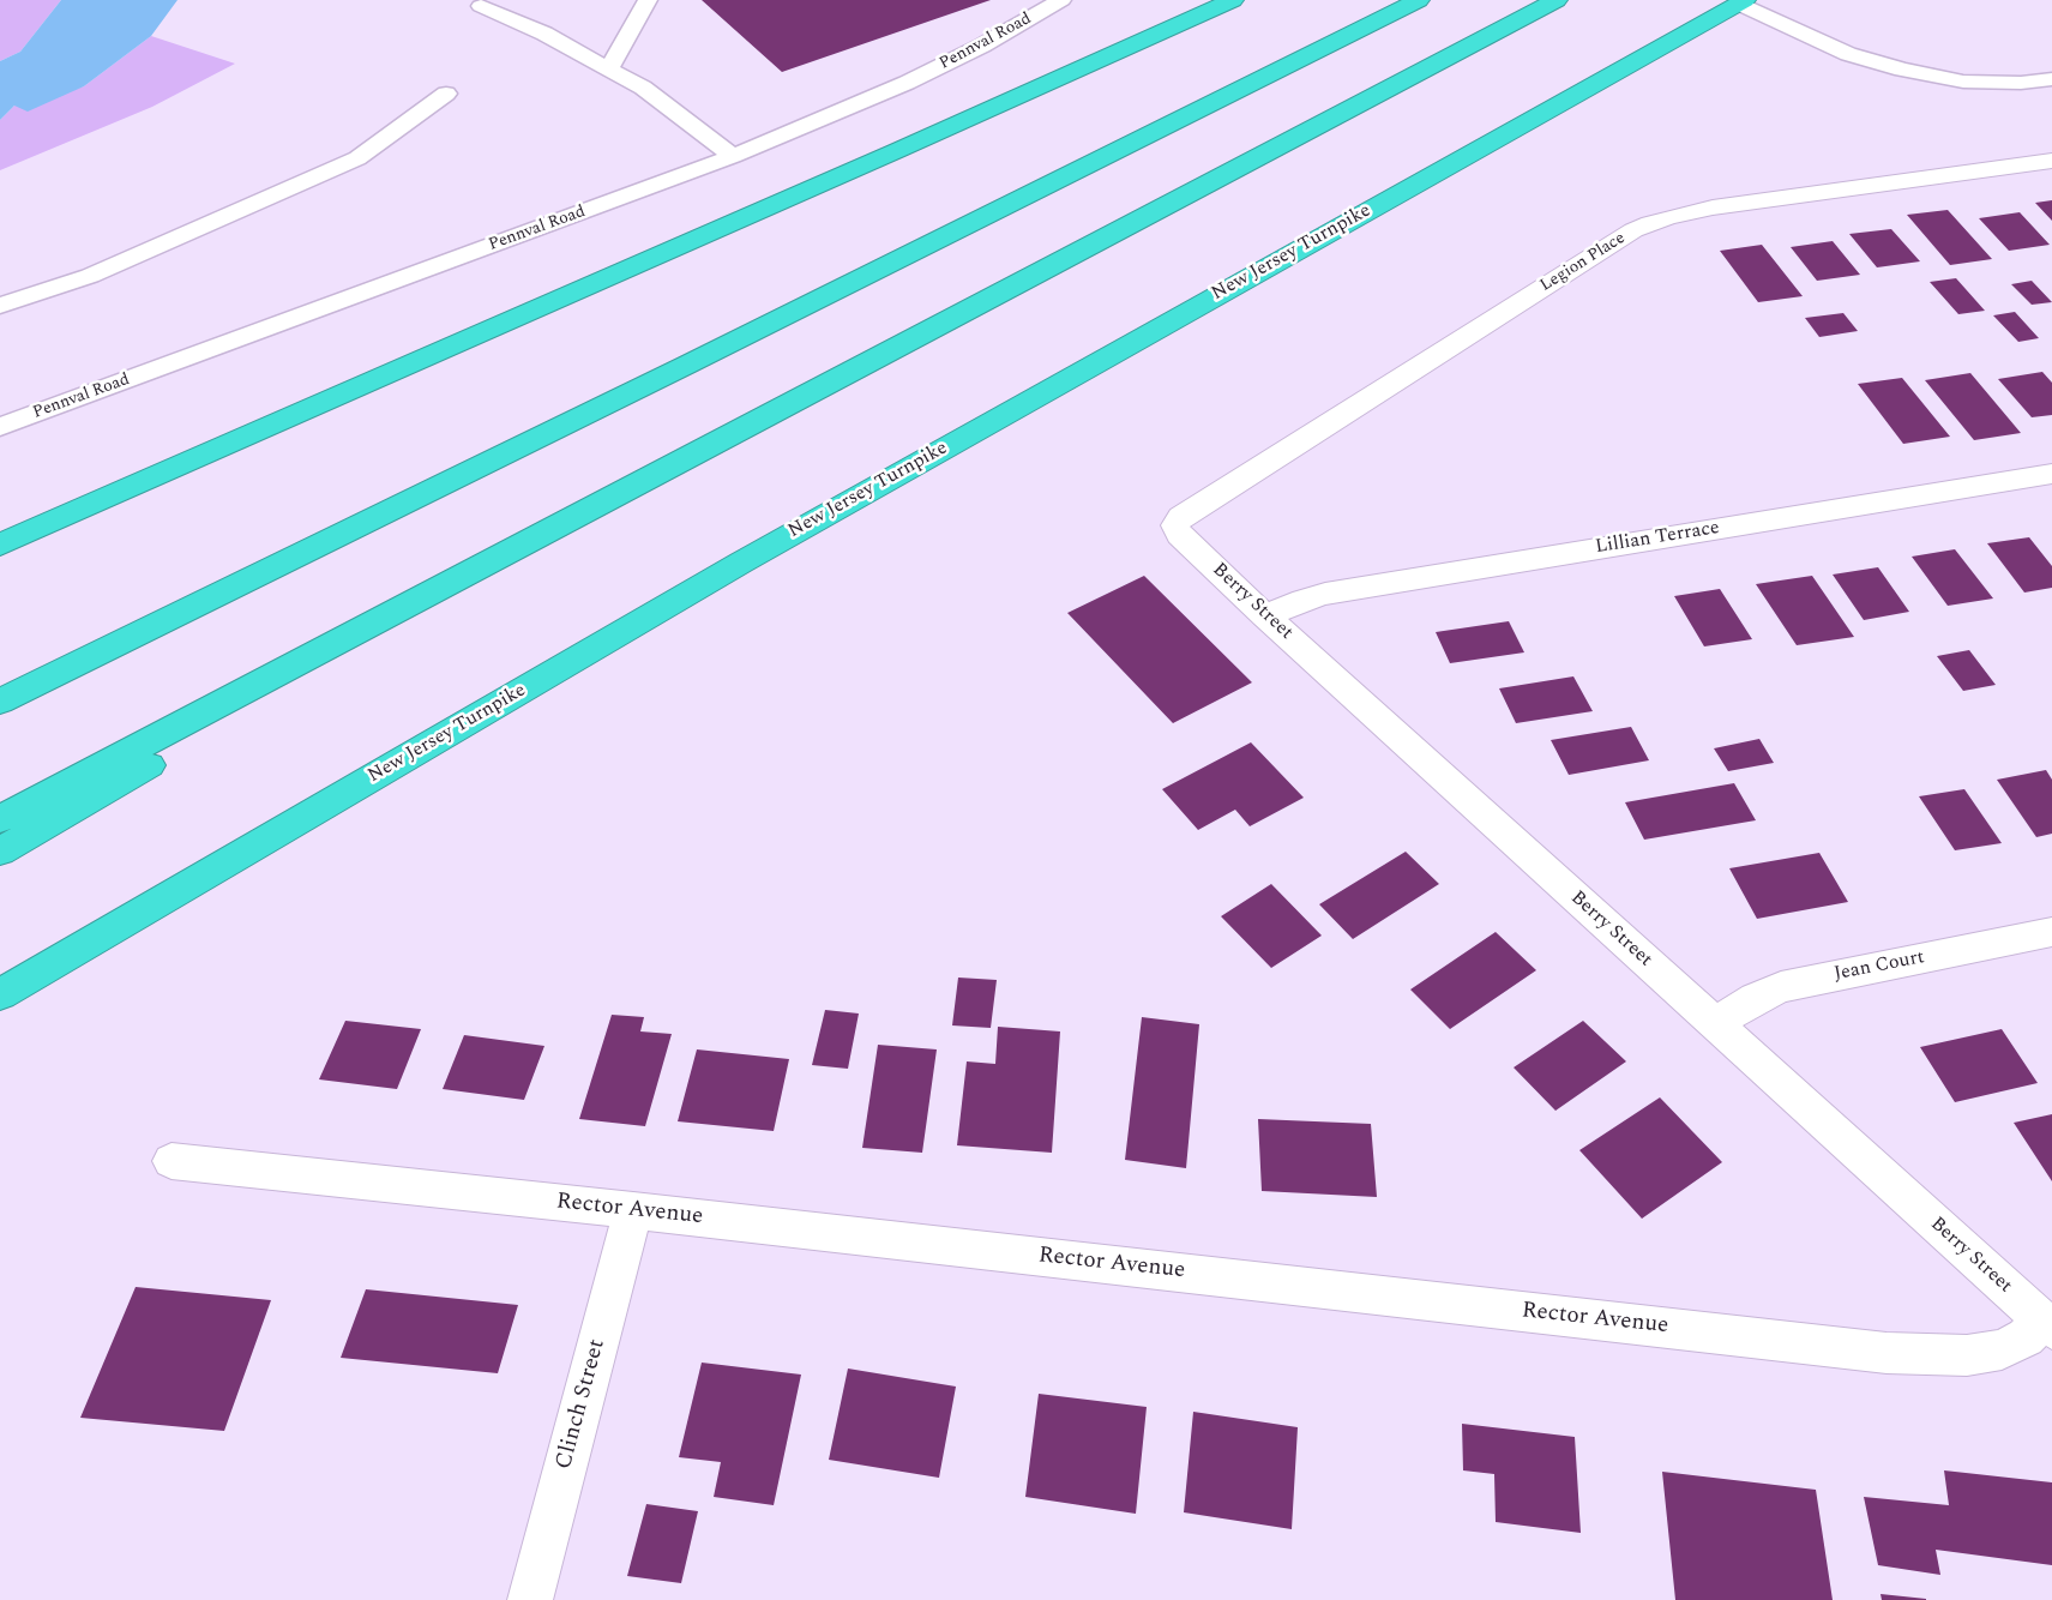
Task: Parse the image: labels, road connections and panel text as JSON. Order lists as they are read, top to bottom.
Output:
{
  "streets": {
    "highway": ["New Jersey Turnpike"],
    "street": [
      "Legion Place",
      "Lillian Terrace",
      "Berry Street",
      "Jean Court",
      "Rector Avenue",
      "Clinch Street"
    ],
    "lane": ["Pennval Road"]
  },
  "crossings": [
    ["Legion Place", "Berry Street"],
    ["Lillian Terrace", "Berry Street"],
    ["Berry Street", "Jean Court"],
    ["Berry Street", "Rector Avenue"],
    ["Rector Avenue", "Clinch Street"]
  ]
}
